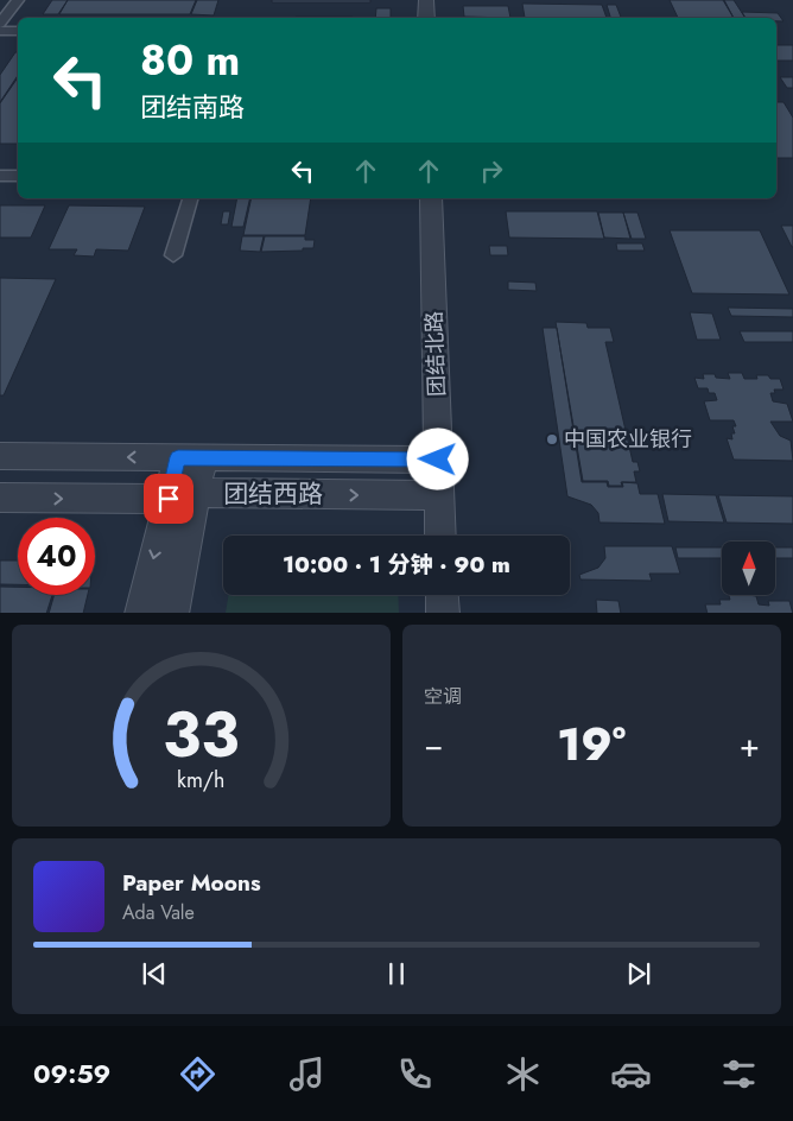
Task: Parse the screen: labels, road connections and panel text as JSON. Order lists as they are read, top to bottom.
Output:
{
  "streets": {
    "street": ["团结北路", "团结西路"]
  },
  "crossings": [
    ["团结北路", "团结西路"]
  ],
  "places": ["中国农业银行"],
  "north": "top",
  "page": {
    "turn": ["80 m", "团结南路"],
    "limit": "40",
    "trip": "10:00 · 1 分钟 · 90 m",
    "tile": "空调",
    "heat": ["−", "19°", "+"],
    "song": ["Paper Moons", "Ada Vale"],
    "tabs": "09:59",
    "gauge": ["33", "km/h"]
  }
}
